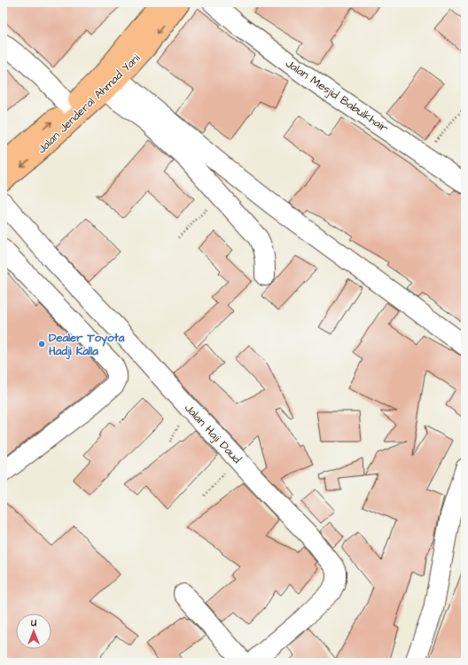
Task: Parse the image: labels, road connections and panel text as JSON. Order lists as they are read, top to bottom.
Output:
{
  "streets": {
    "highway": ["Jalan Jenderal Ahmad Yani"],
    "street": ["Jalan Mesjid Babulkhair", "Jalan Haji Daud"]
  },
  "places": ["Dealer Toyota Hadji Kalla"],
  "north": "top"
}
